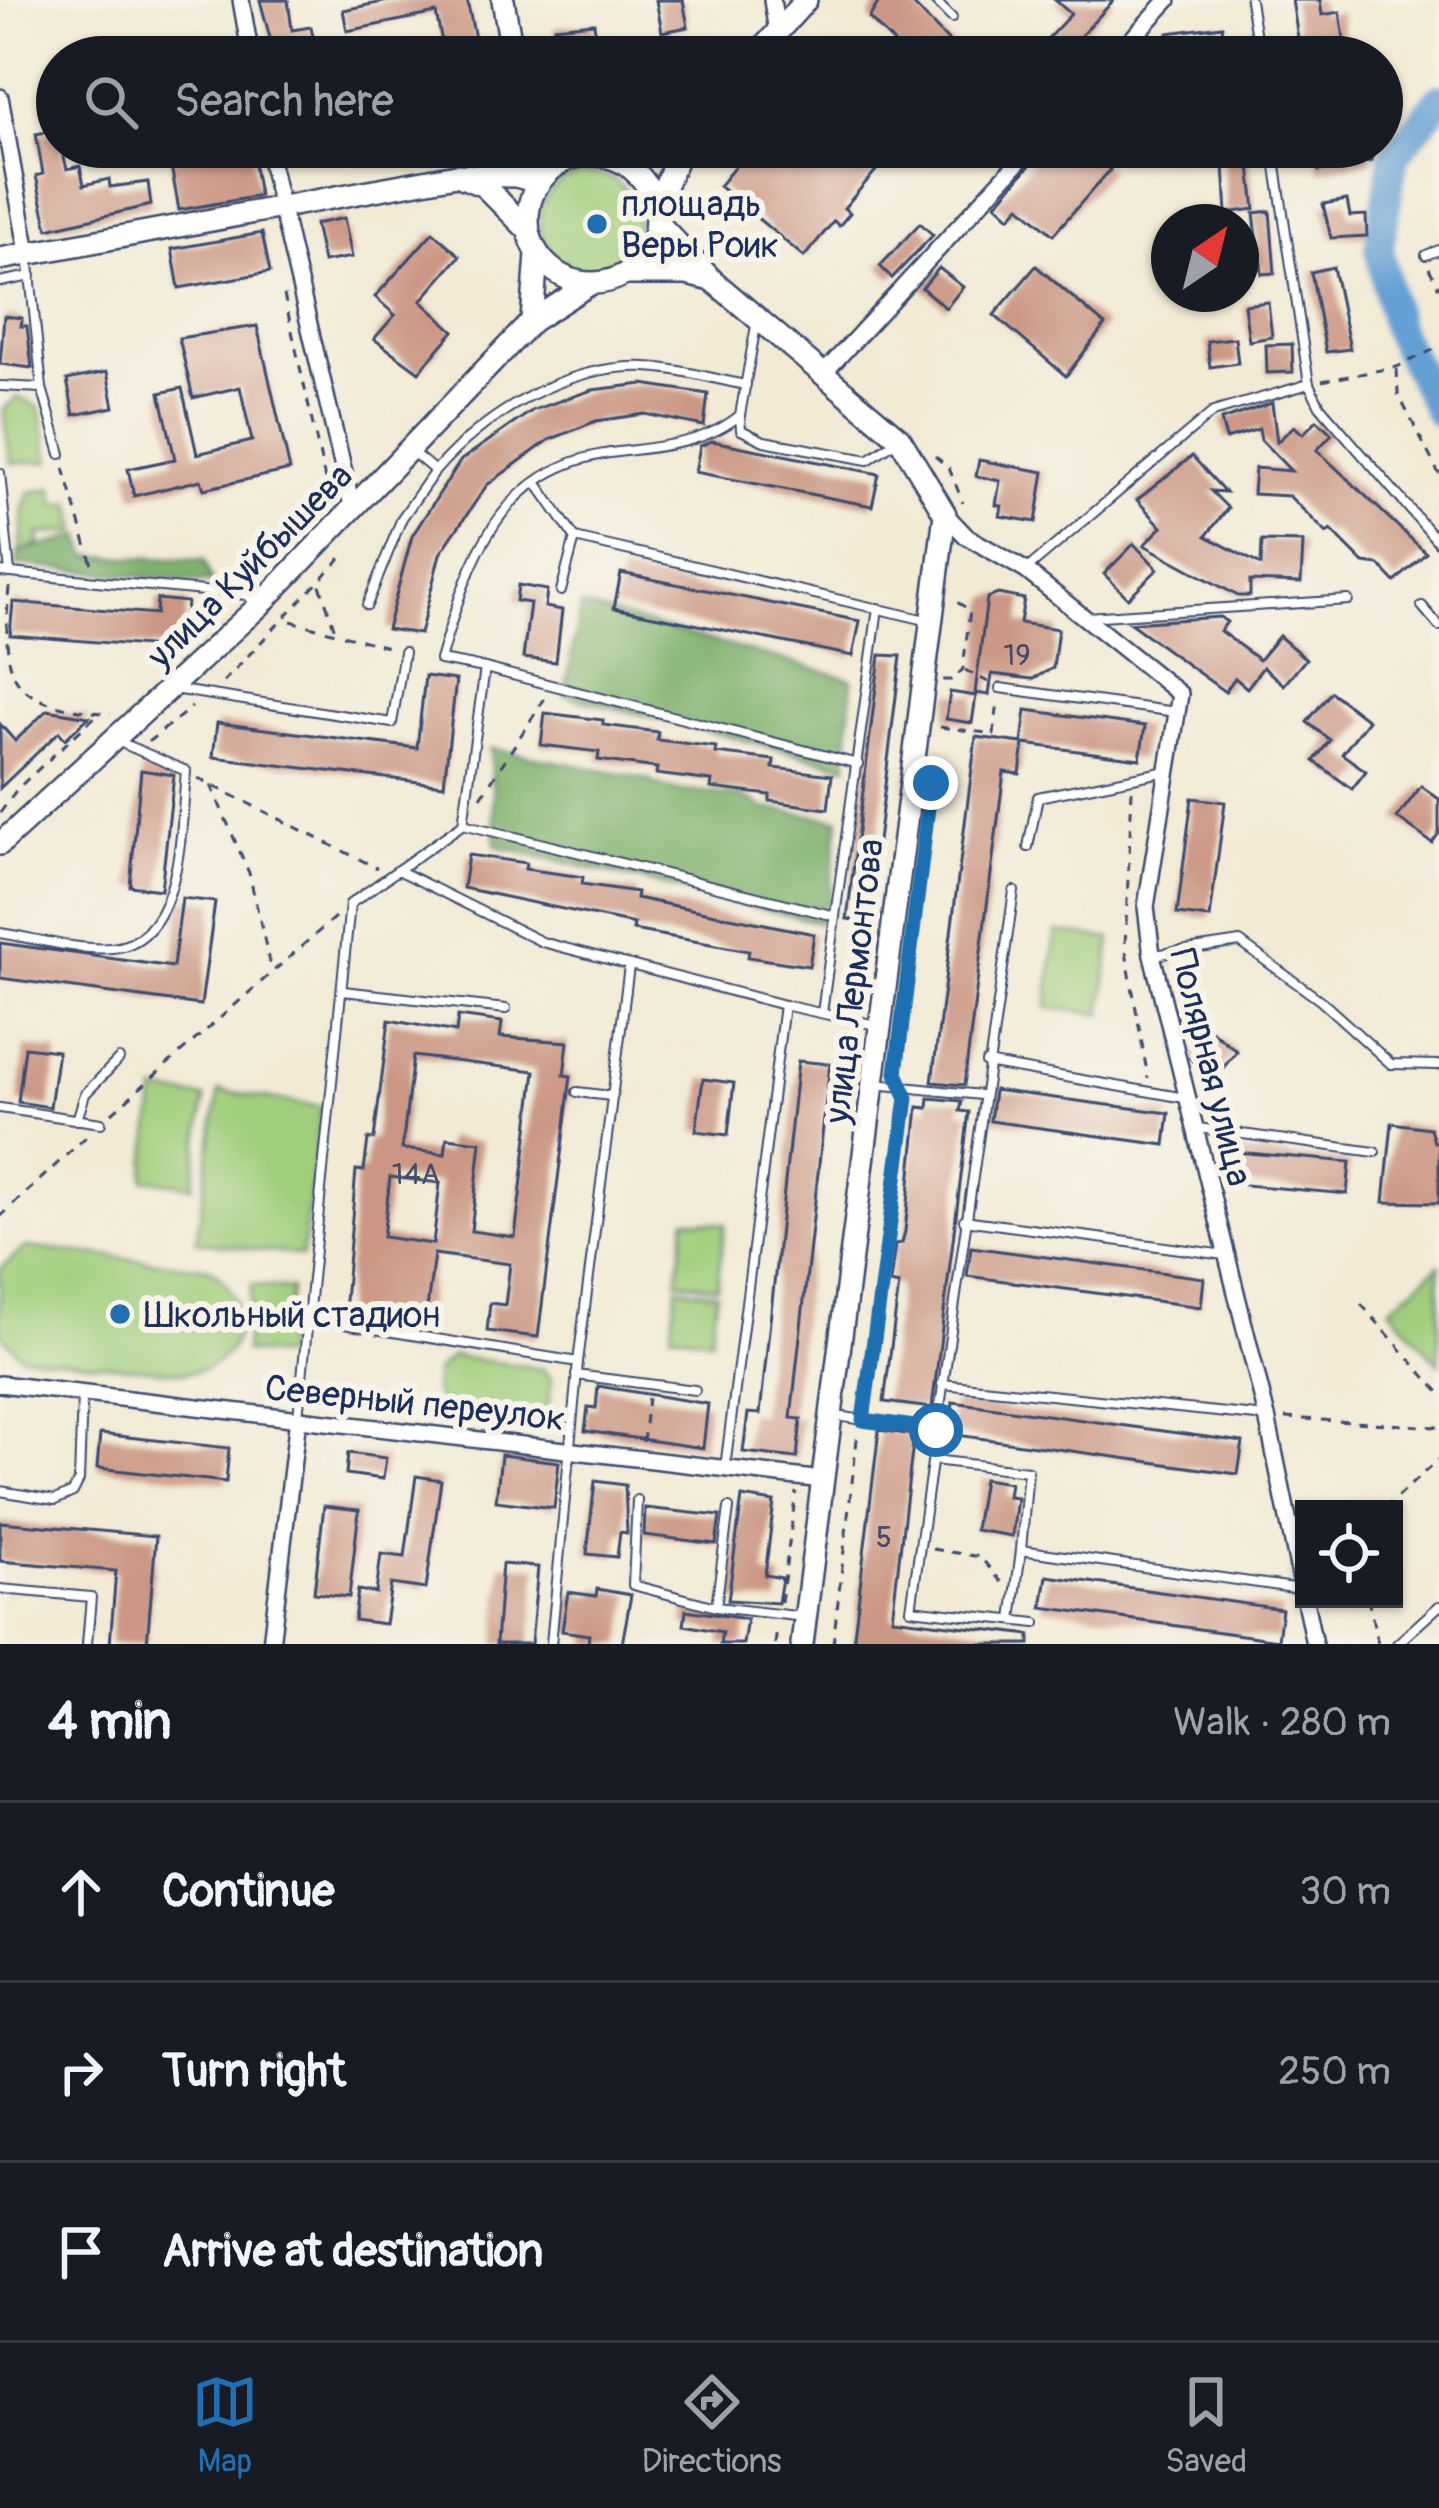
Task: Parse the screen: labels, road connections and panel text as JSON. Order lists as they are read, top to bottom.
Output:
{
  "streets": {
    "main road": ["улица Куйбышева", "улица Лермонтова"],
    "street": ["Полярная улица", "Северный переулок"]
  },
  "crossings": [
    ["улица Лермонтова", "Северный переулок"]
  ],
  "places": ["площадь Веры Роик", "Школьный стадион"],
  "house_numbers": ["19", "14А", "5"],
  "north": "top right",
  "page": {
    "search": "Search here",
    "heading": ["4 min", "Walk · 280 m"],
    "list": [
      ["Continue", "30 m"],
      ["Turn right", "250 m"],
      "Arrive at destination"
    ],
    "nav": ["Map", "Directions", "Saved"]
  }
}
